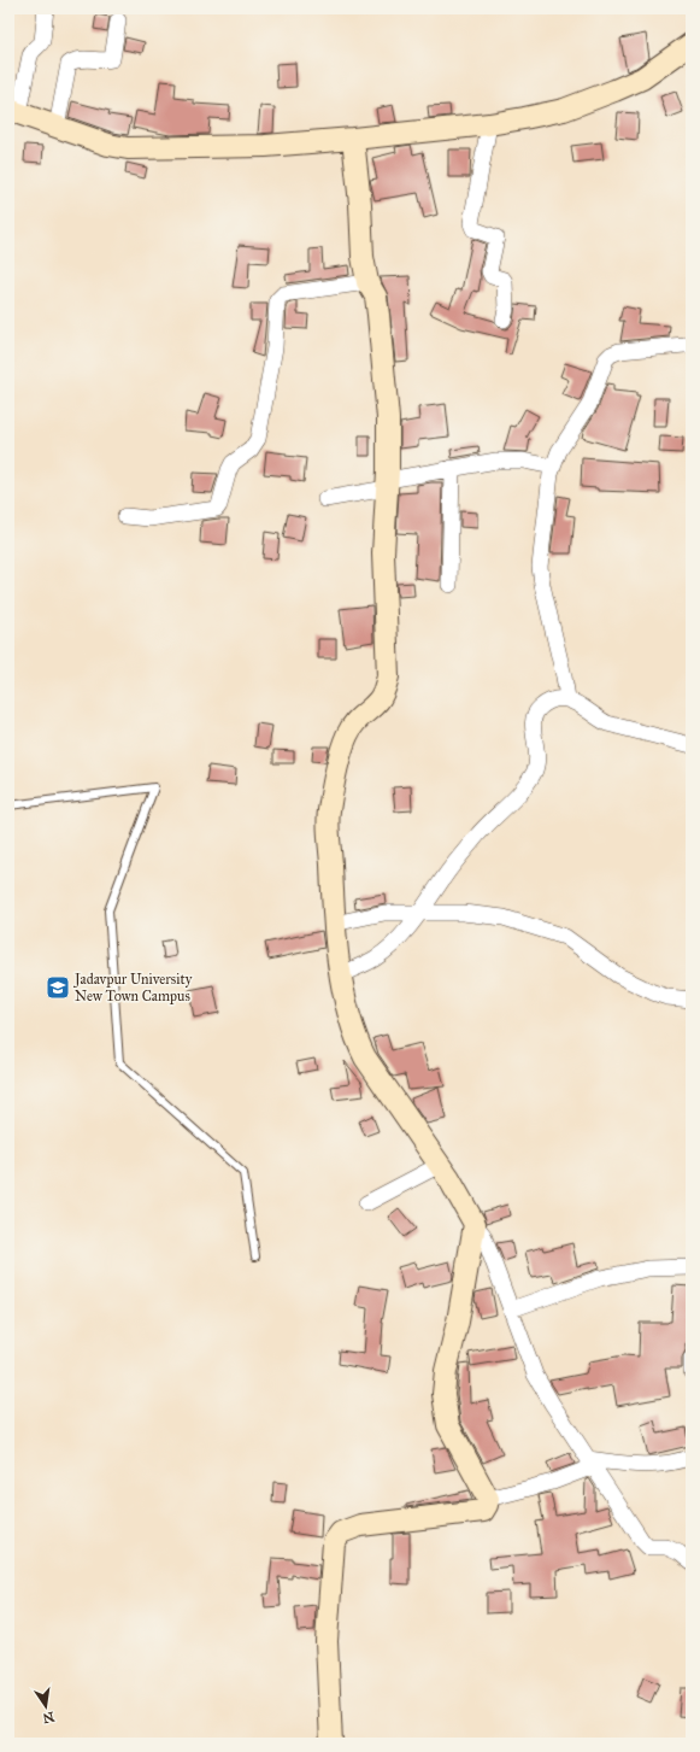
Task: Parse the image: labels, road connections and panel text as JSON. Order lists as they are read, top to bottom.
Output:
{
  "places": {
    "school or university": ["Jadavpur University New Town Campus"]
  },
  "north": "bottom"
}
